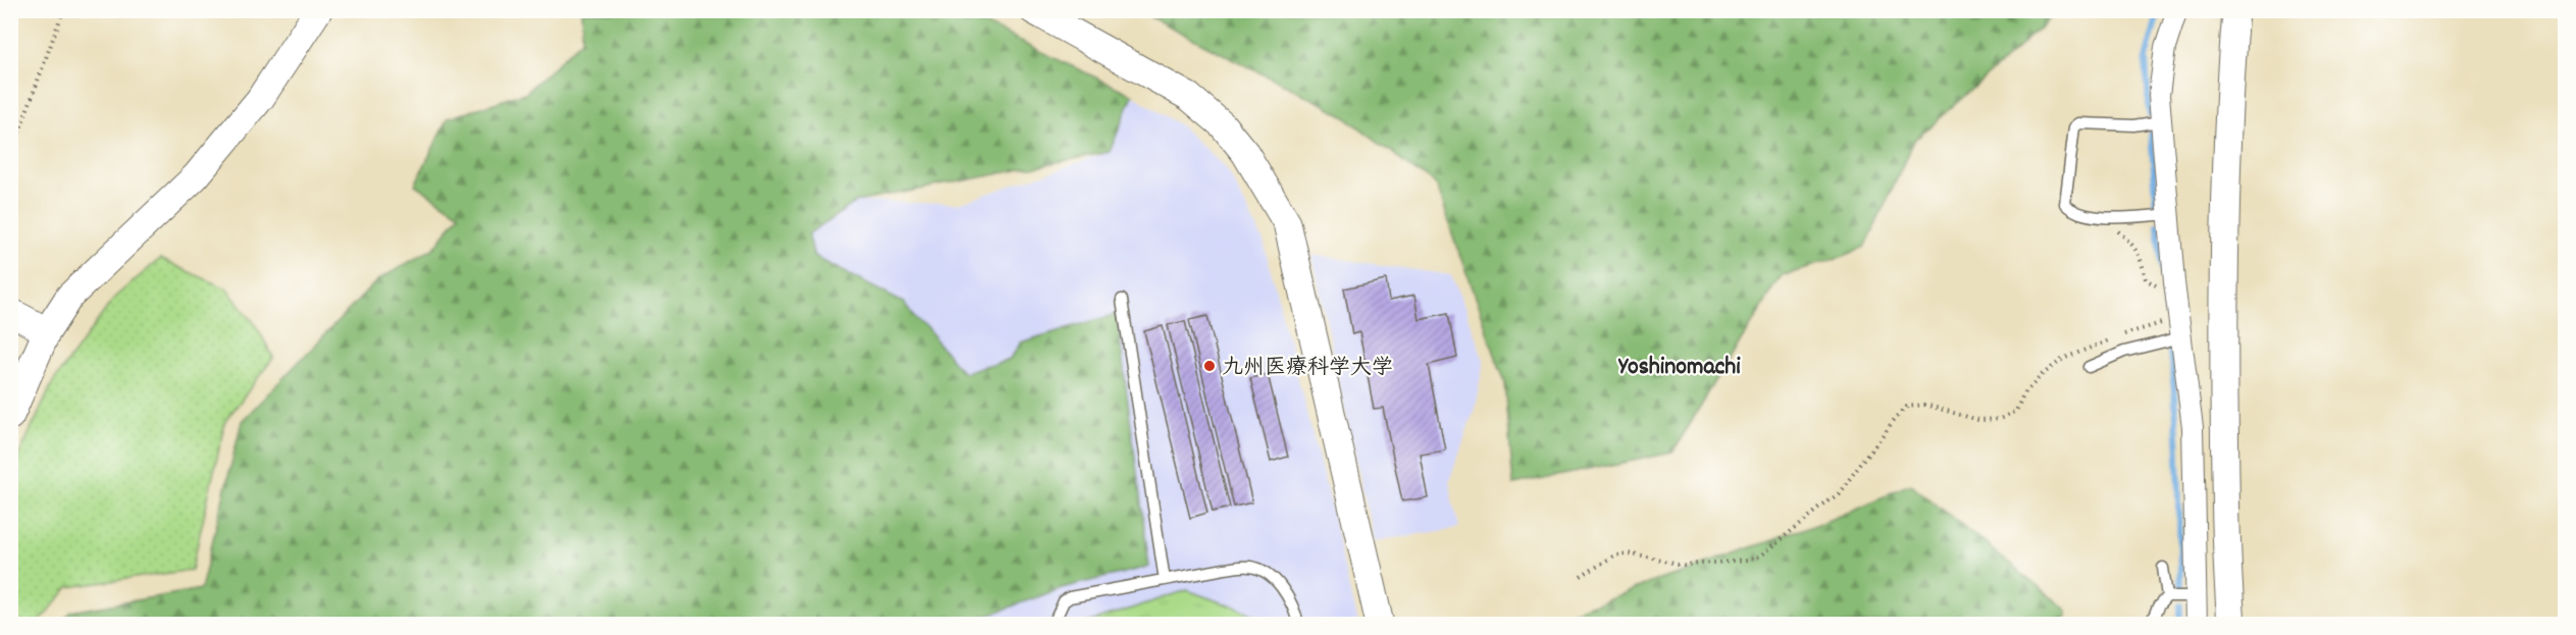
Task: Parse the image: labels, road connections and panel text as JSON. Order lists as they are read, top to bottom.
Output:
{
  "districts": ["Yoshinomachi"],
  "places": ["九州医療科学大学"]
}
